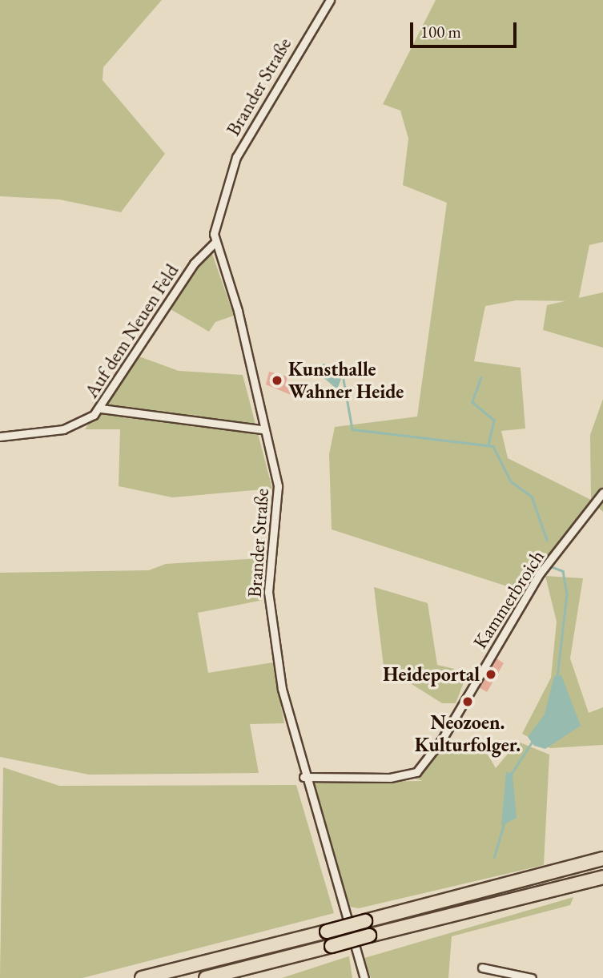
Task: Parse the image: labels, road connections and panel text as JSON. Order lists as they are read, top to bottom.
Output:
{
  "streets": {
    "street": ["Brander Straße", "Auf dem Neuen Feld", "Kammerbroich"]
  },
  "crossings": [
    ["Brander Straße", "Auf dem Neuen Feld"],
    ["Brander Straße", "Kammerbroich"]
  ],
  "places": ["Kunsthalle Wahner Heide", "Heideportal", "Neozoen. Kulturfolger."],
  "scale_bar": "100 m"
}
